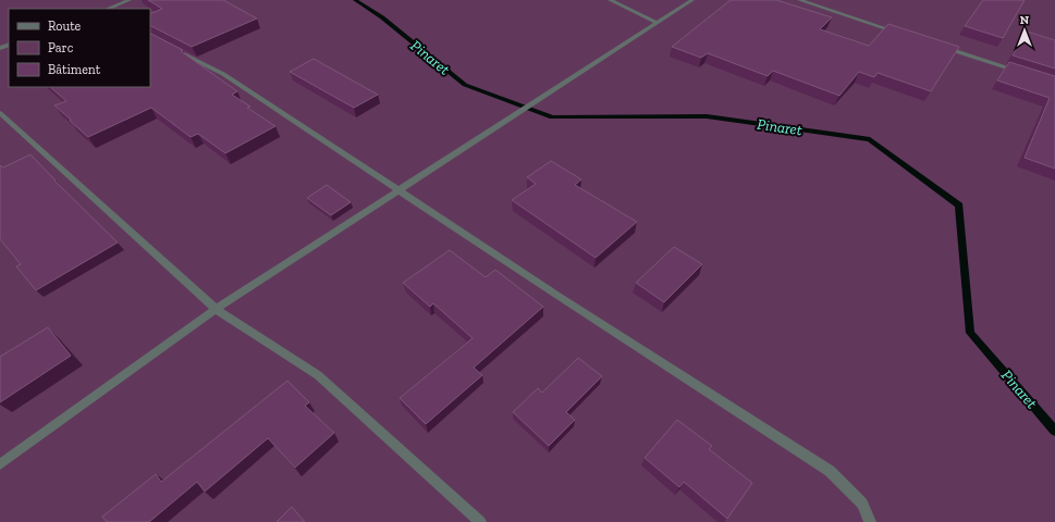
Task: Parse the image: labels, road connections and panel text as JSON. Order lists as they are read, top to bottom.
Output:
{
  "water": ["Pinaret"],
  "legend": ["Route", "Parc", "Bâtiment"],
  "north": "top"
}
